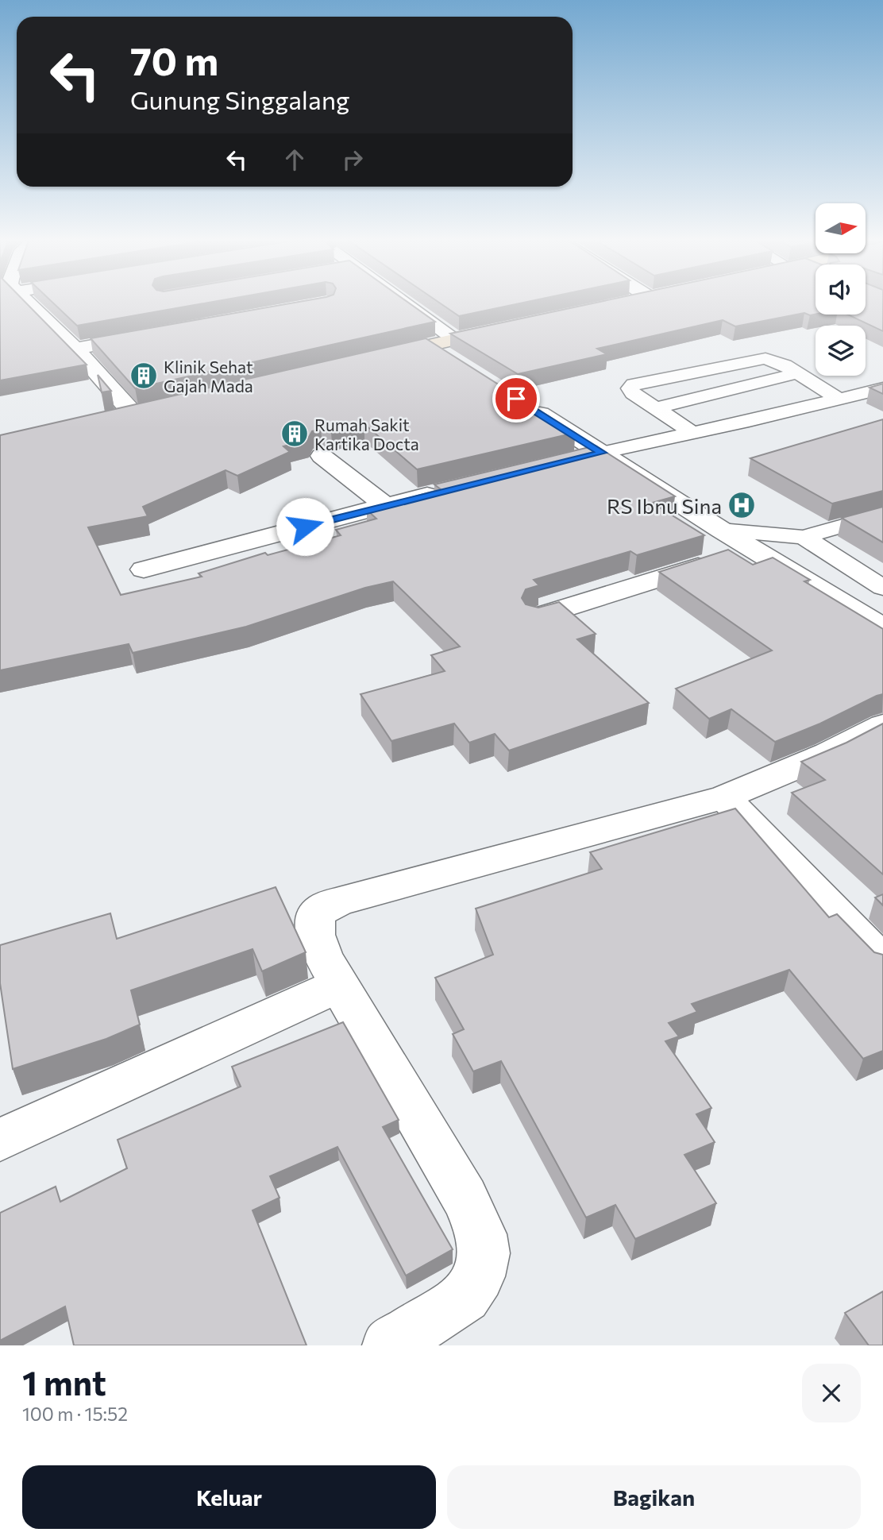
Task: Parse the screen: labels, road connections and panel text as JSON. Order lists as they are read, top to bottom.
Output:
{
  "places": {
    "building": ["Klinik Sehat Gajah Mada", "Rumah Sakit Kartika Docta"],
    "hospital": ["RS Ibnu Sina"]
  },
  "north": "right",
  "page": {
    "turn": ["70 m", "Gunung Singgalang"],
    "heading": ["1 mnt", "100 m · 15:52"],
    "buttons": ["Keluar", "Bagikan"]
  }
}
